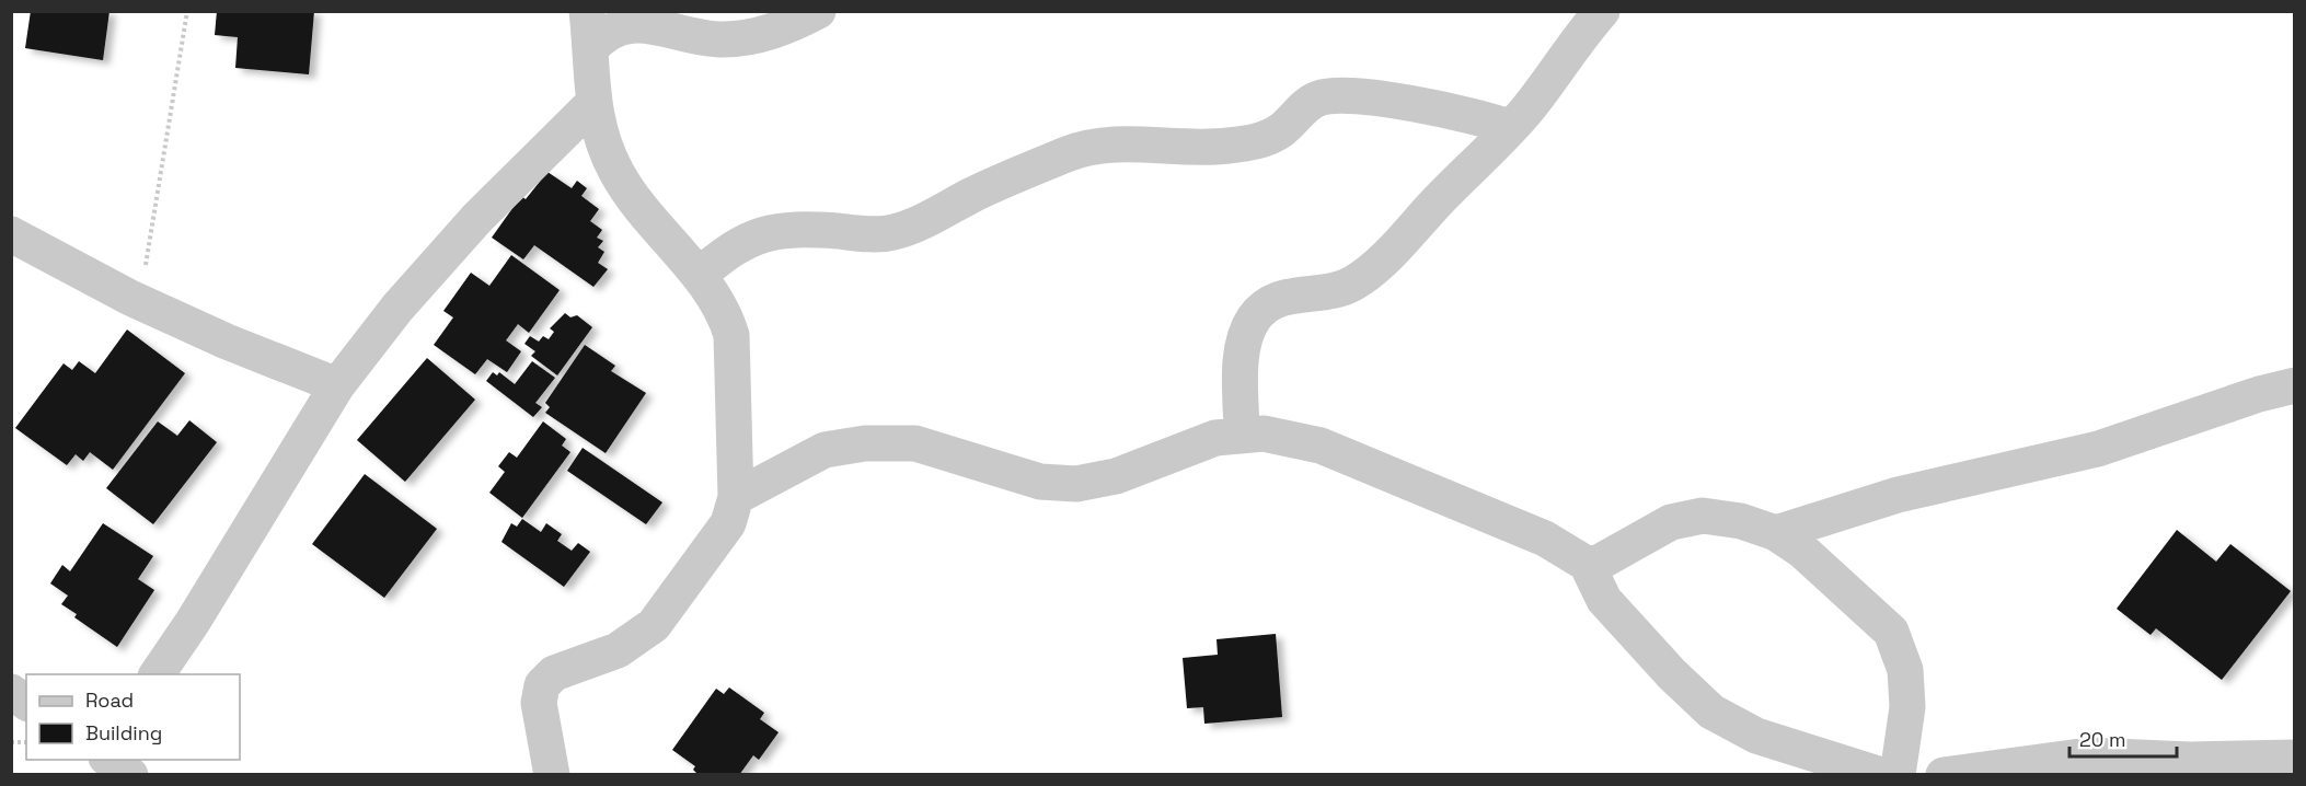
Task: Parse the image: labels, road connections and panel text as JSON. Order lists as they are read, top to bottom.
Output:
{
  "legend": ["Road", "Building"],
  "scale_bar": "20 m"
}
